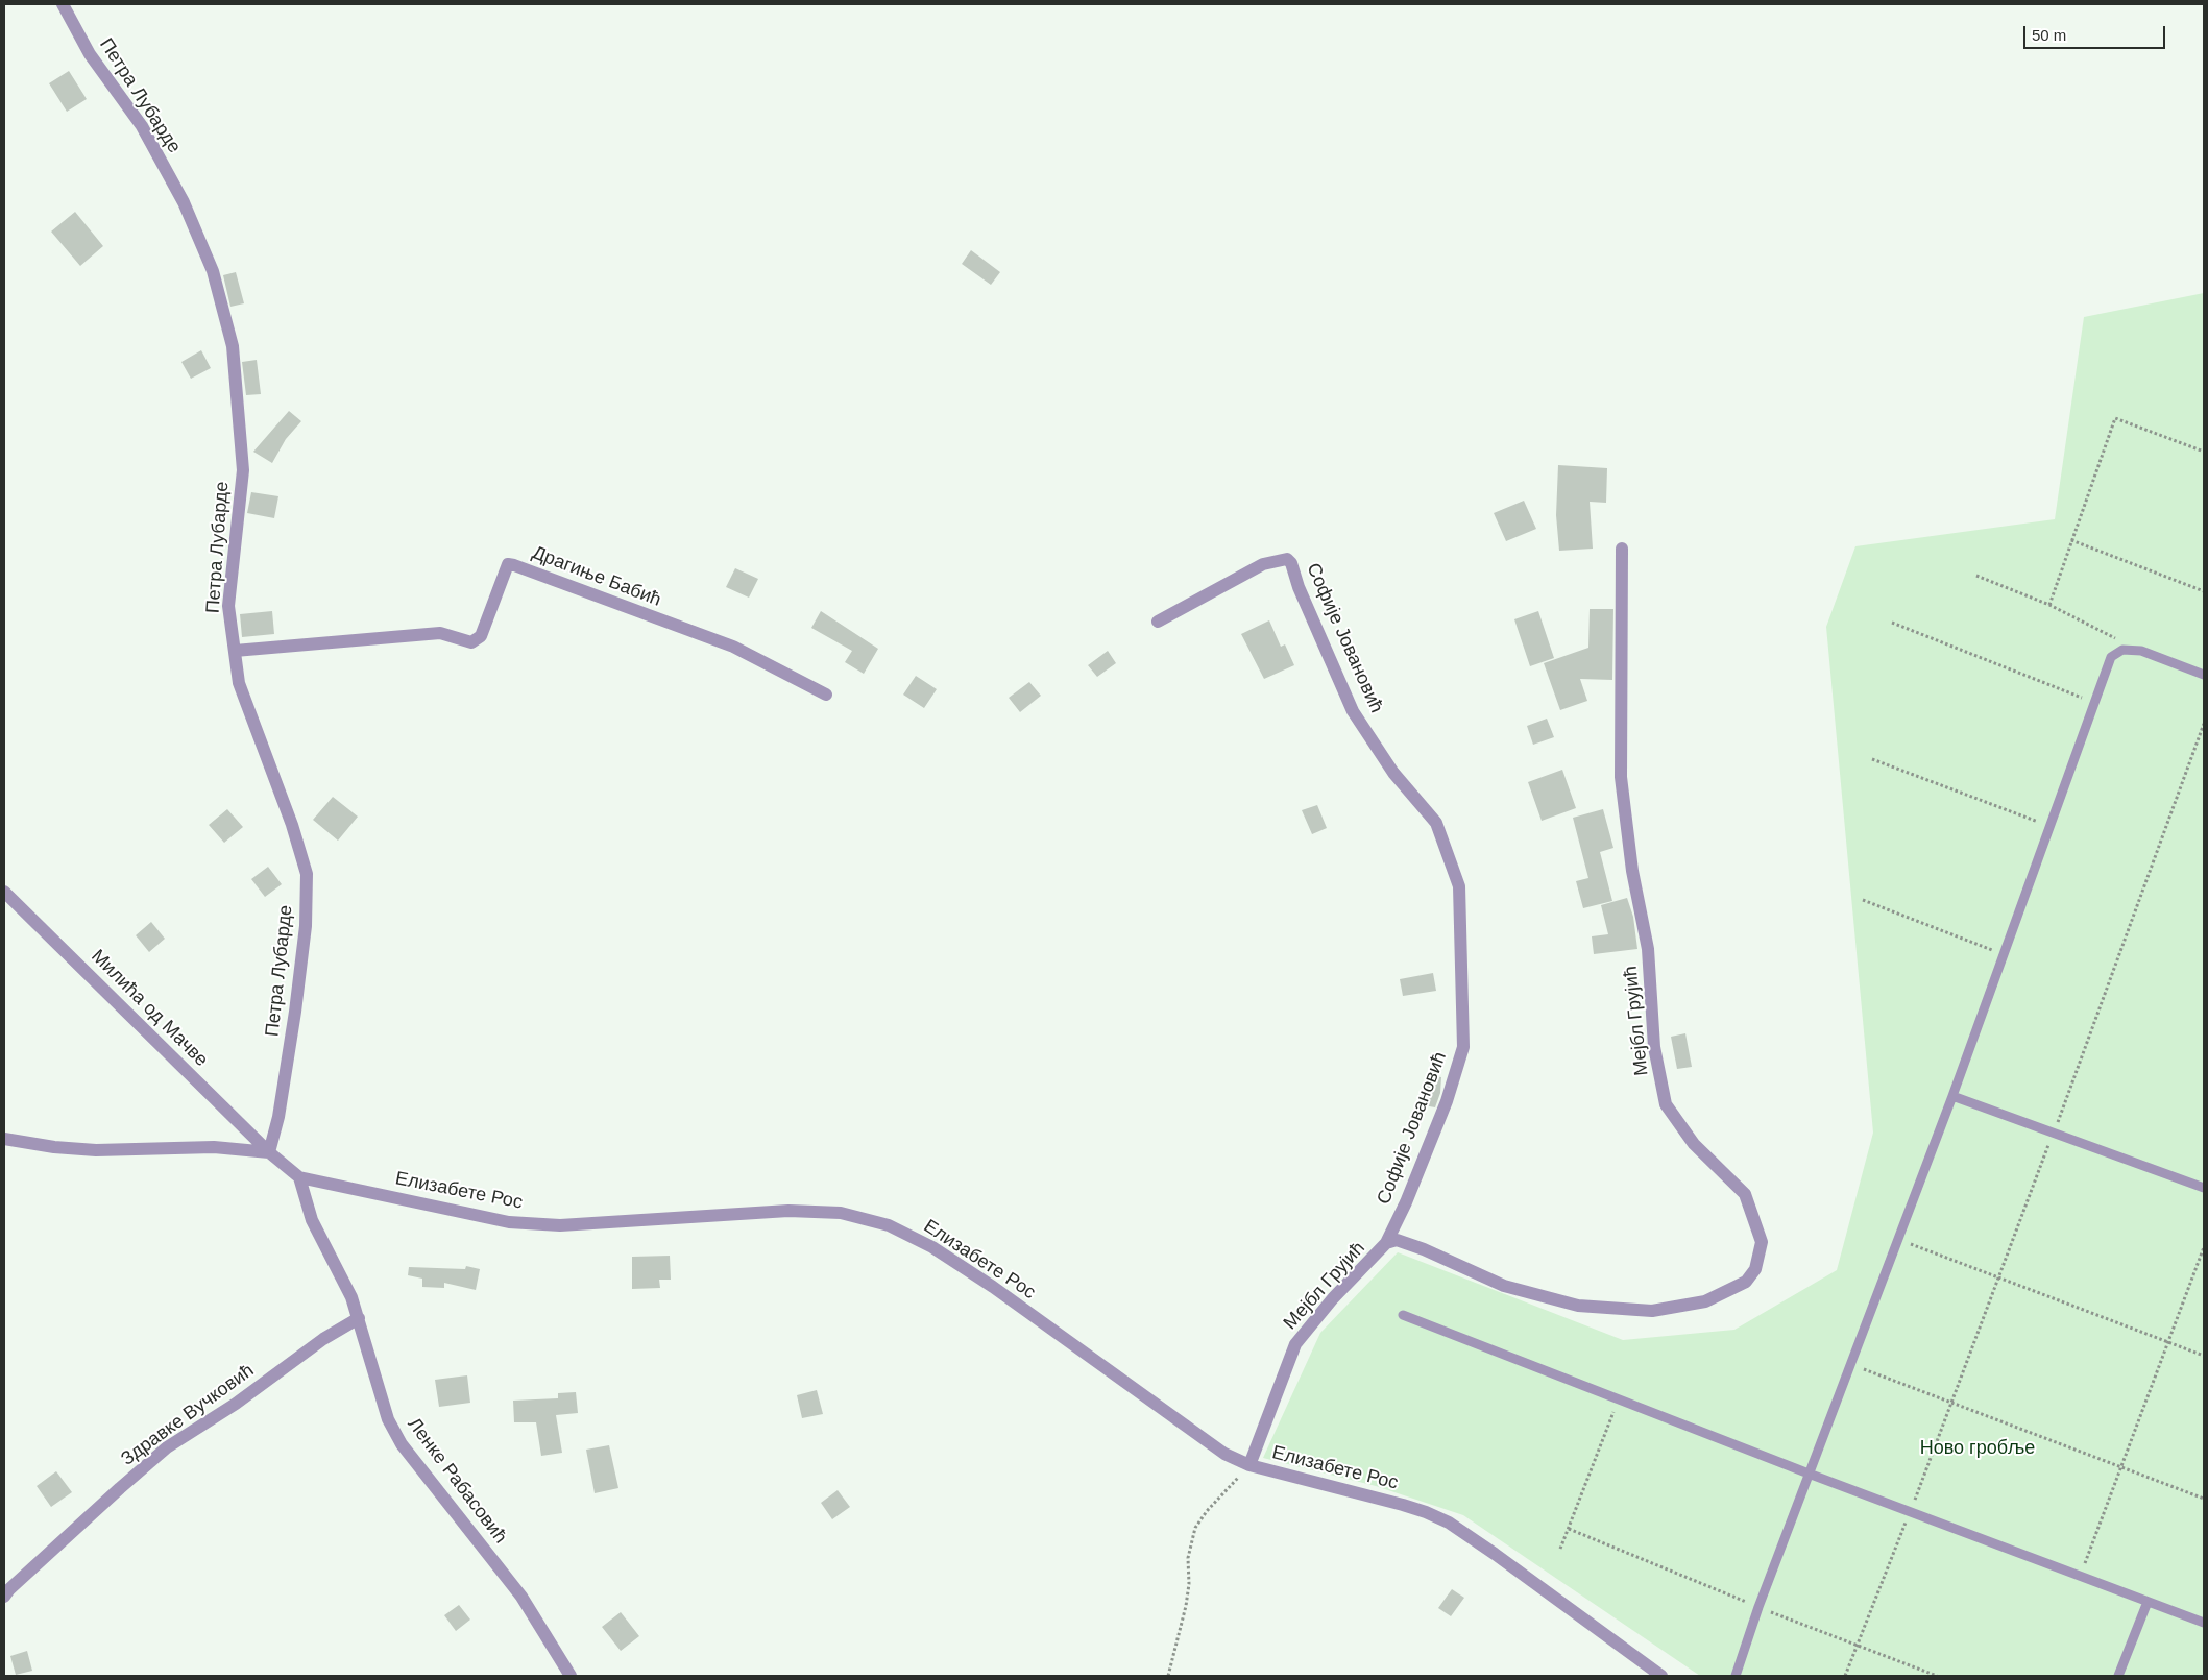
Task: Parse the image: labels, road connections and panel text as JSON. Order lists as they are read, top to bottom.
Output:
{
  "streets": {
    "street": [
      "Петра Лубарде",
      "Драгиње Бабић",
      "Софије Јовановић",
      "Милића од Мачве",
      "Мејбл Грујић",
      "Елизабете Рос",
      "Здравке Вучковић",
      "Ленке Рабасовић"
    ]
  },
  "crossings": [
    ["Петра Лубарде", "Драгиње Бабић"],
    ["Петра Лубарде", "Милића од Мачве"],
    ["Петра Лубарде", "Елизабете Рос"],
    ["Софије Јовановић", "Мејбл Грујић"],
    ["Милића од Мачве", "Елизабете Рос"],
    ["Мејбл Грујић", "Елизабете Рос"],
    ["Елизабете Рос", "Ленке Рабасовић"],
    ["Здравке Вучковић", "Ленке Рабасовић"]
  ],
  "parks": ["Ново гробље"],
  "scale_bar": "50 m"
}
